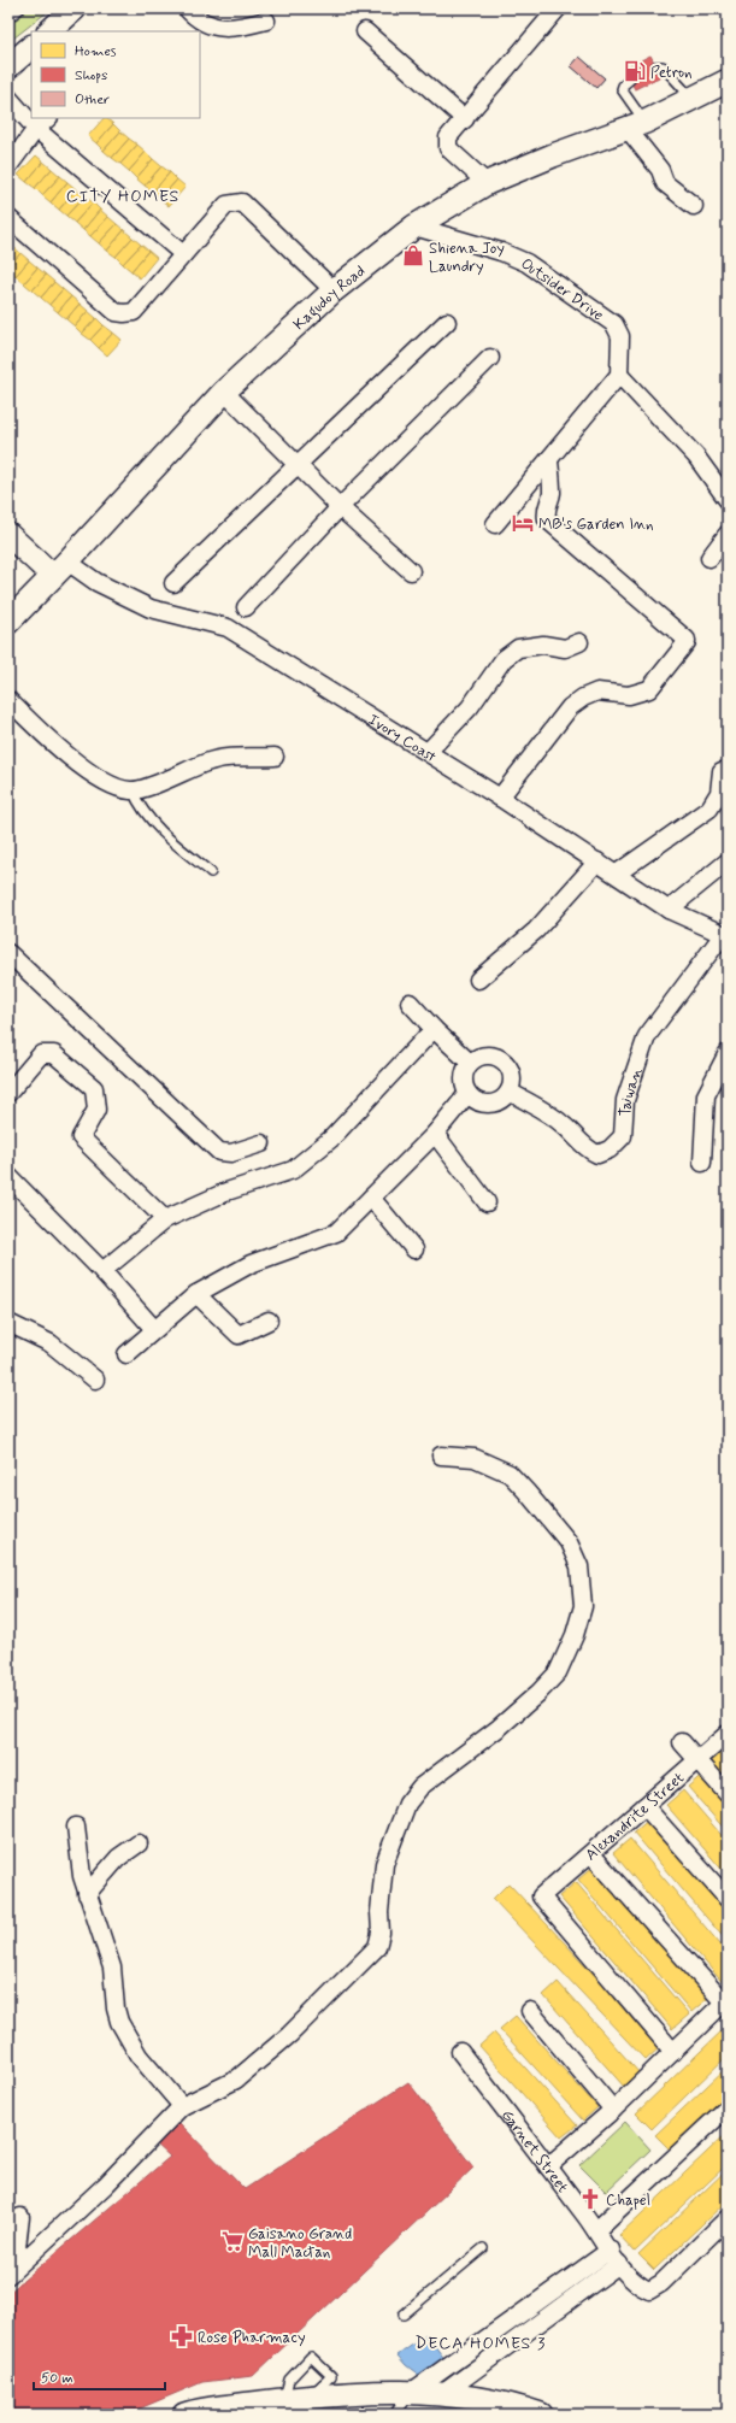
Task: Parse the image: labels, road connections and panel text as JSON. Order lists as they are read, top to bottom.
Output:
{
  "streets": {
    "street": [
      "Outsider Drive",
      "Kagudoy Road",
      "Ivory Coast",
      "Taiwan",
      "Alexandrite Street",
      "Garnet Street"
    ]
  },
  "crossings": [
    ["Outsider Drive", "Kagudoy Road"],
    ["Kagudoy Road", "Ivory Coast"],
    ["Ivory Coast", "Taiwan"]
  ],
  "districts": ["CITY HOMES", "DECA HOMES 3"],
  "places": {
    "fuel station": ["Petron"],
    "shop": ["Shiena Joy Laundry"],
    "hotel": ["MB's Garden Inn"],
    "church": ["Chapel"],
    "supermarket": ["Gaisano Grand Mall Mactan"],
    "pharmacy": ["Rose Pharmacy"]
  },
  "legend": ["Homes", "Shops", "Other"],
  "scale_bar": "50 m"
}
